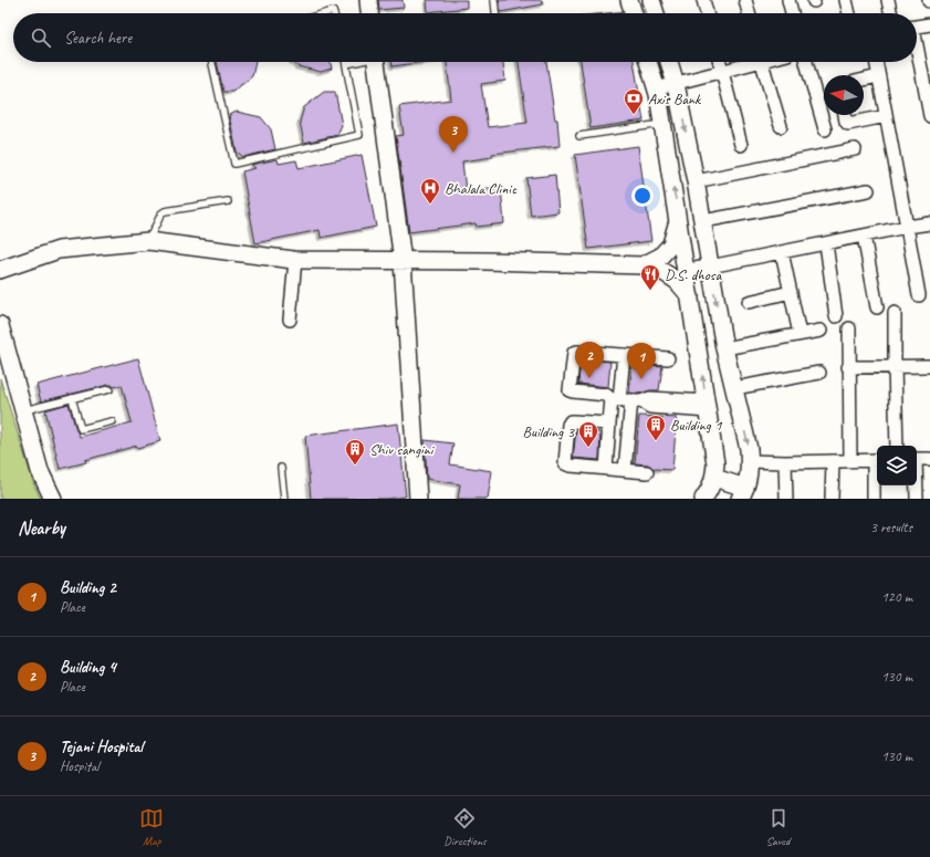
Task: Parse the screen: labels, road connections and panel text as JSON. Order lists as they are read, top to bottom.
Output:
{
  "places": {
    "bank": ["Axis Bank"],
    "hospital": ["Bhalala Clinic"],
    "restaurant": ["D.S. dhosa"],
    "building": ["Building 1", "Building 3", "Shiv sangini"]
  },
  "north": "left",
  "page": {
    "search": "Search here",
    "pins": ["3", "2", "1"],
    "heading": ["Nearby", "3 results"],
    "list": [
      {
        "mark": "1",
        "name": "Building 2",
        "note": "Place",
        "value": "120 m"
      },
      {
        "mark": "2",
        "name": "Building 4",
        "note": "Place",
        "value": "130 m"
      },
      {
        "mark": "3",
        "name": "Tejani Hospital",
        "note": "Hospital",
        "value": "130 m"
      }
    ],
    "nav": ["Map", "Directions", "Saved"]
  }
}
